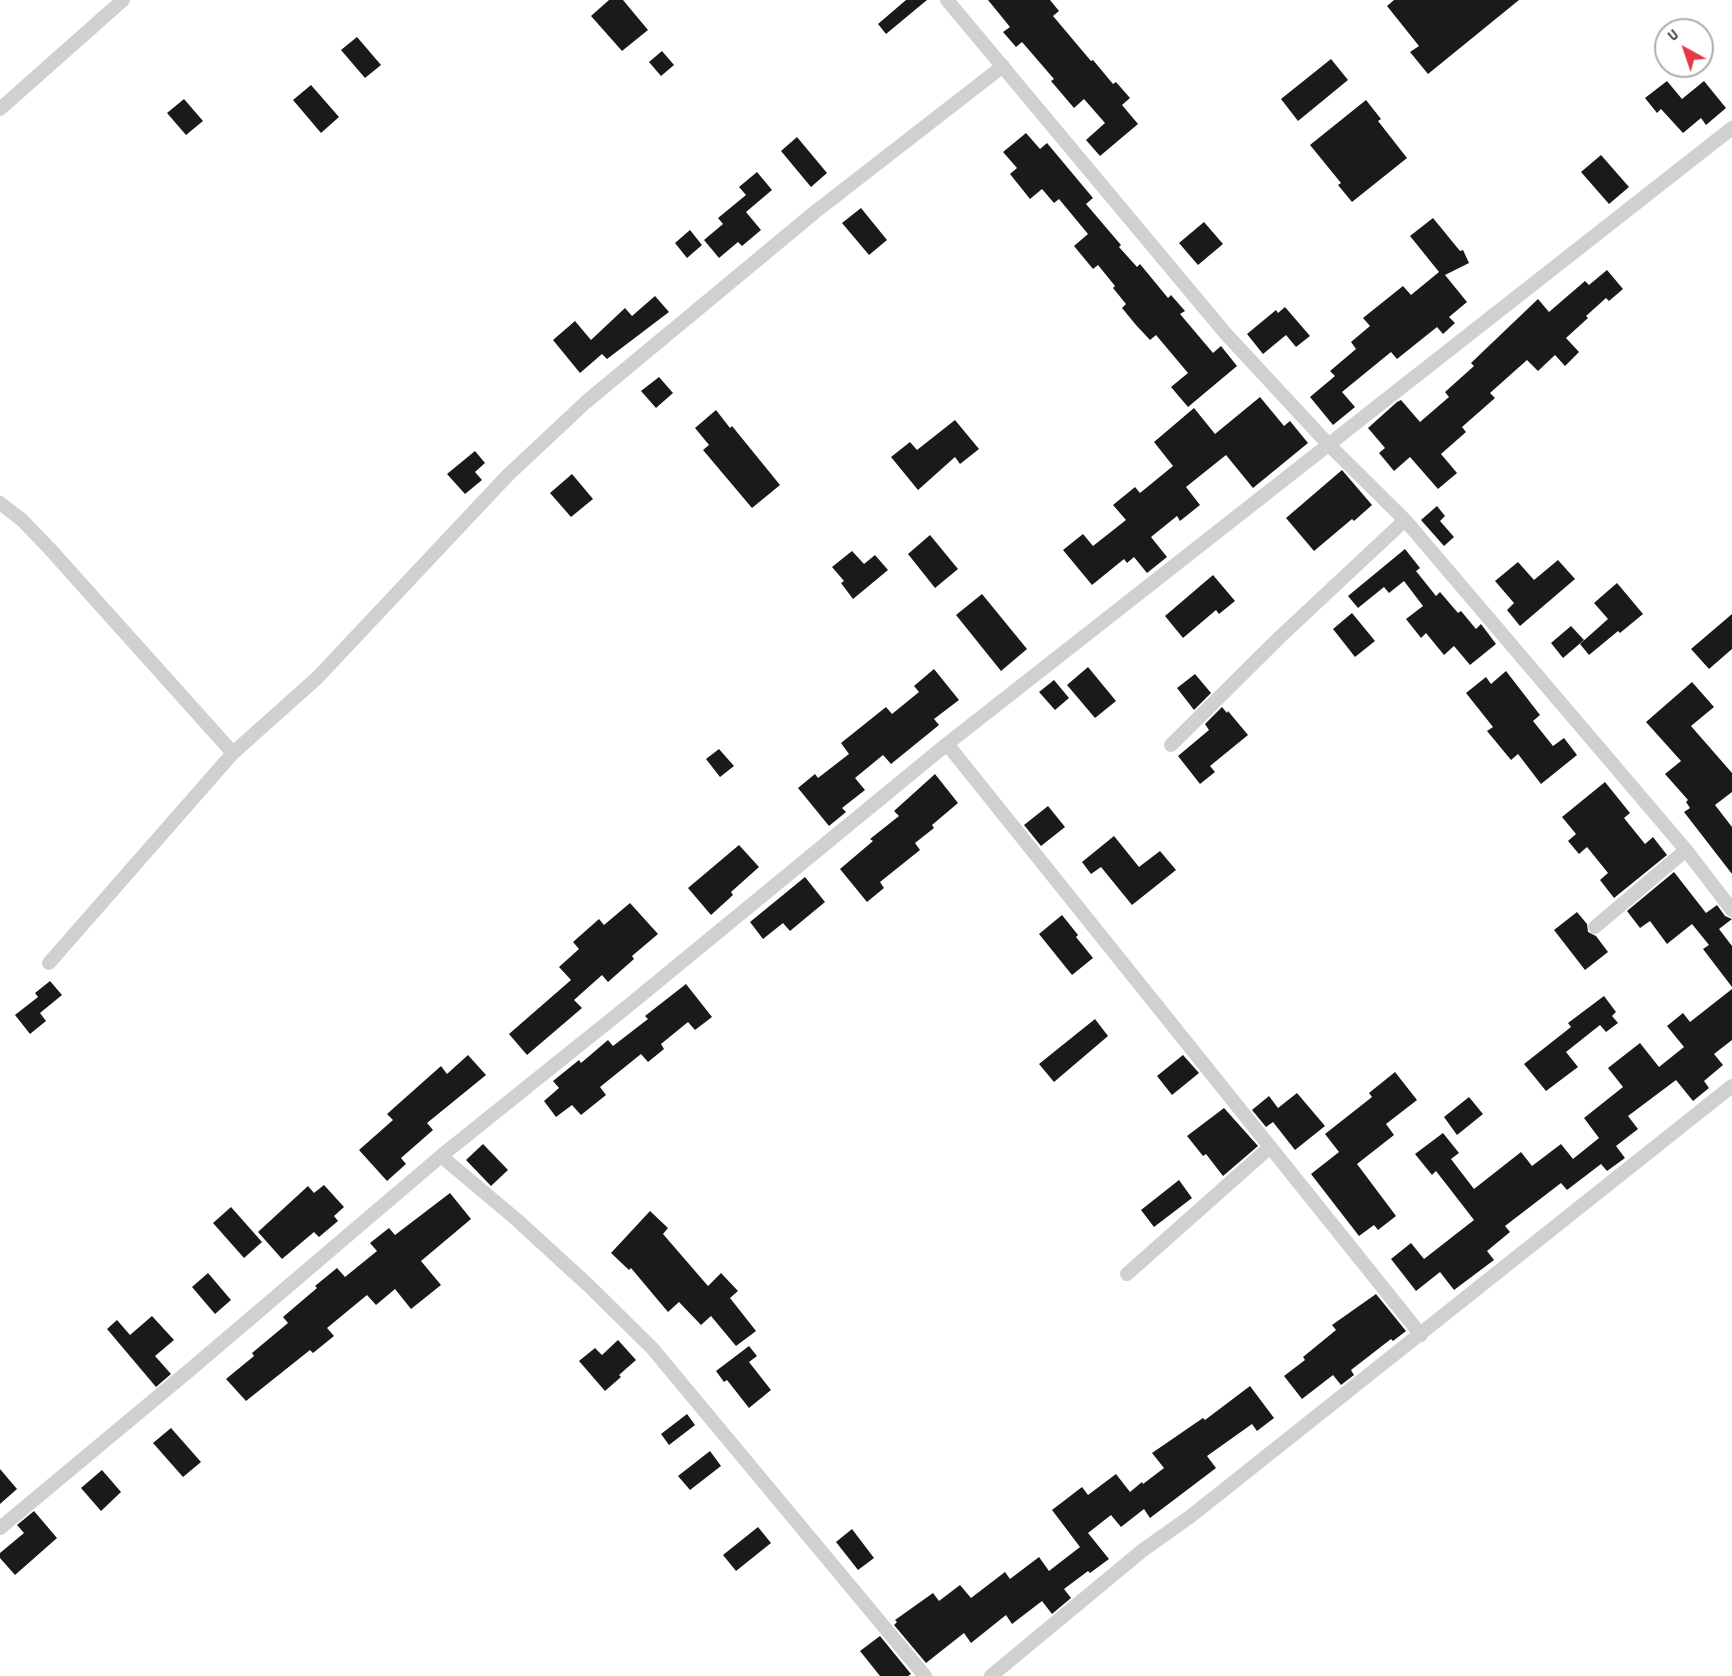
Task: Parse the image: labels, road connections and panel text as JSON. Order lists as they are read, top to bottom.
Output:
{
  "north": "top left"
}
